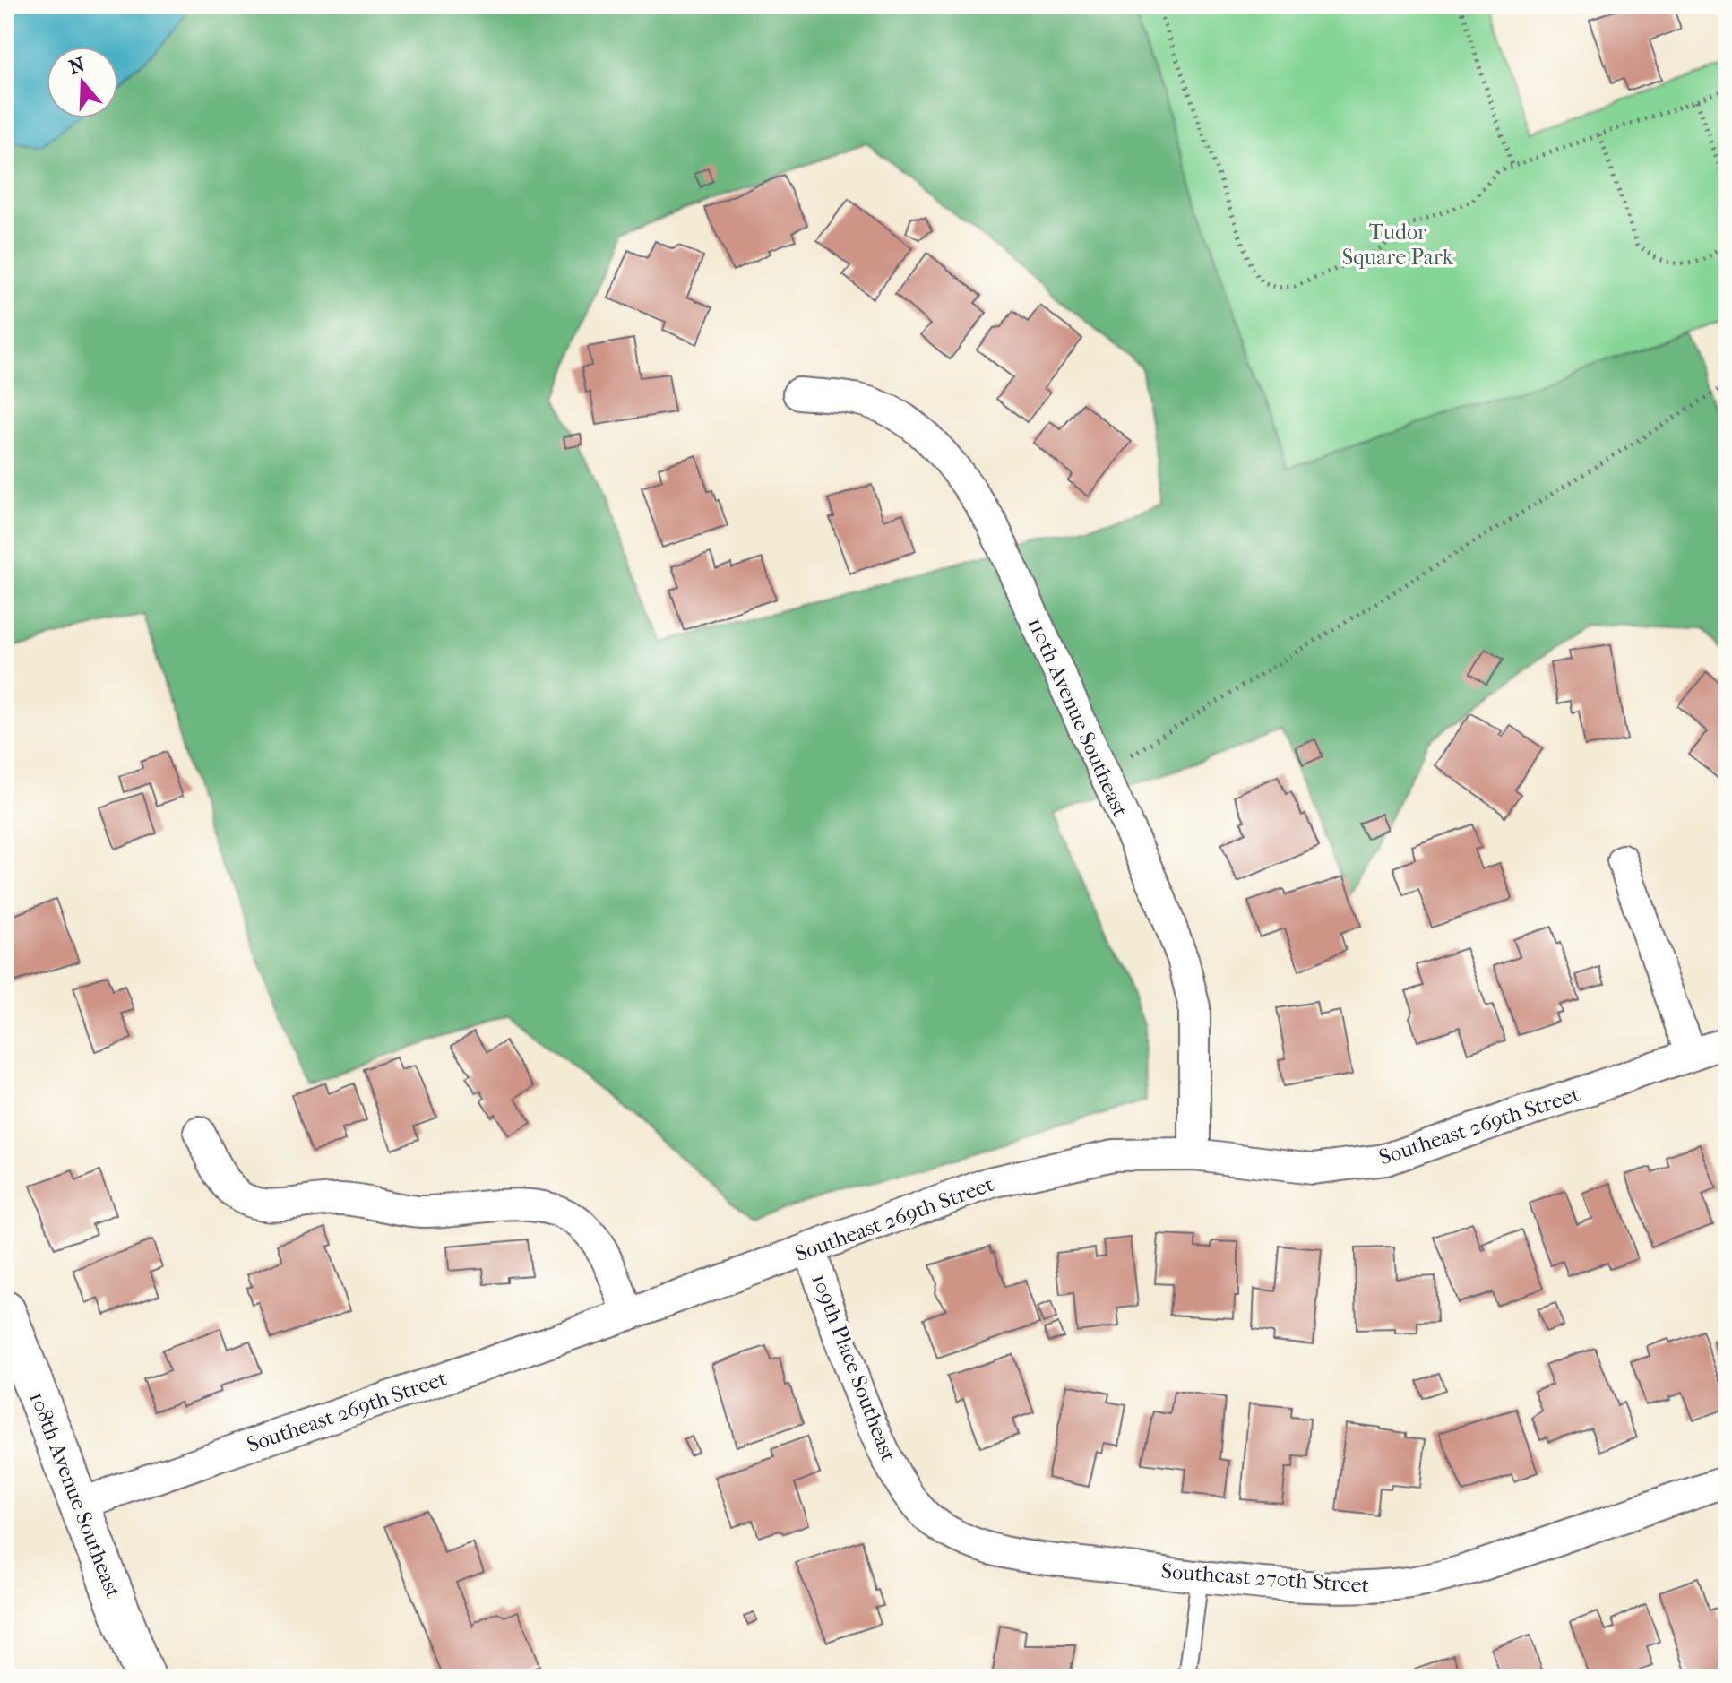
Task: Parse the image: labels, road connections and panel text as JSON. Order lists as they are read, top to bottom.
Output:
{
  "streets": {
    "street": [
      "110th Avenue Southeast",
      "Southeast 269th Street",
      "109th Place Southeast",
      "108th Avenue Southeast",
      "Southeast 270th Street"
    ]
  },
  "crossings": [
    ["110th Avenue Southeast", "Southeast 269th Street"],
    ["Southeast 269th Street", "109th Place Southeast"],
    ["Southeast 269th Street", "108th Avenue Southeast"],
    ["109th Place Southeast", "Southeast 270th Street"]
  ],
  "parks": ["Tudor Square Park"],
  "north": "top"
}
